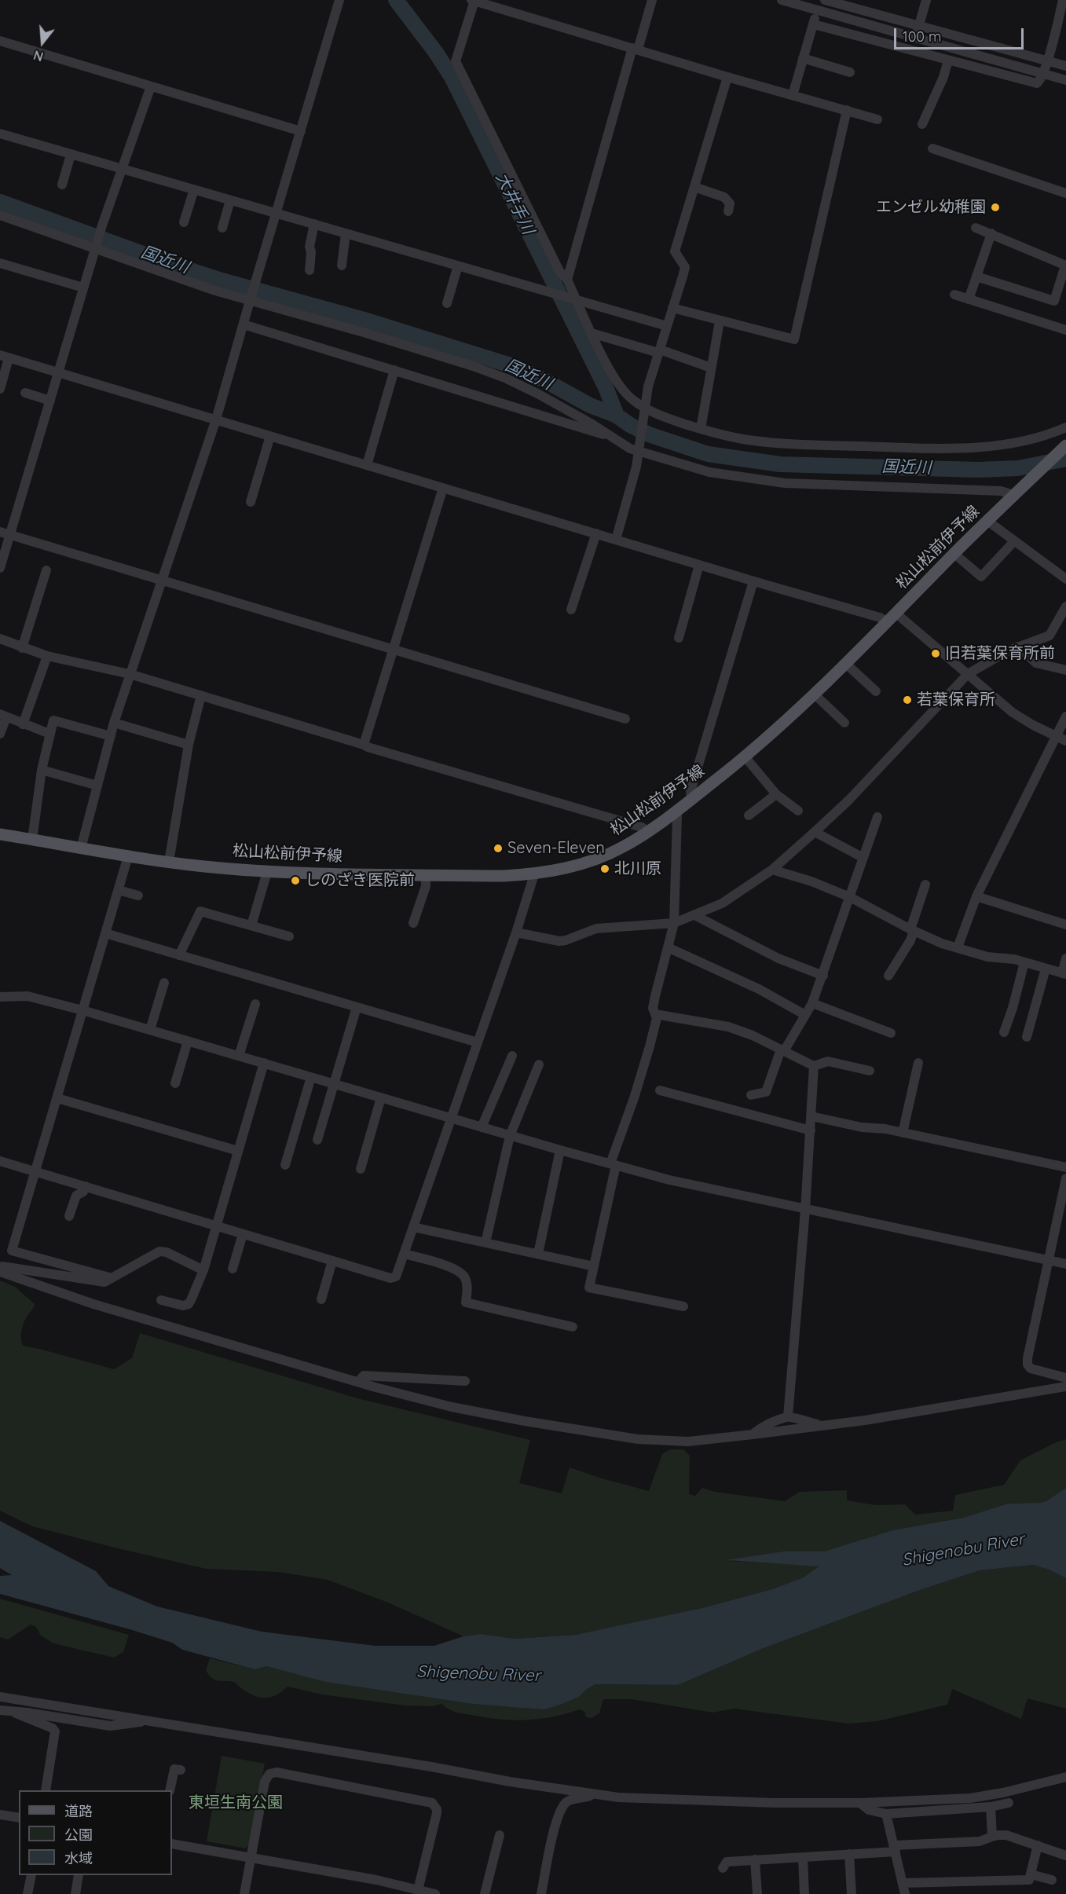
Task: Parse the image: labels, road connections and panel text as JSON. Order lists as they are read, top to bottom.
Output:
{
  "streets": {
    "main road": ["松山松前伊予線"]
  },
  "water": ["大井手川", "国近川", "Shigenobu River"],
  "parks": ["東垣生南公園"],
  "places": [
    "エンゼル幼稚園",
    "旧若葉保育所前",
    "若葉保育所",
    "Seven-Eleven",
    "北川原",
    "しのざき医院前"
  ],
  "legend": ["道路", "公園", "水域"],
  "scale_bar": "100 m",
  "north": "bottom"
}
